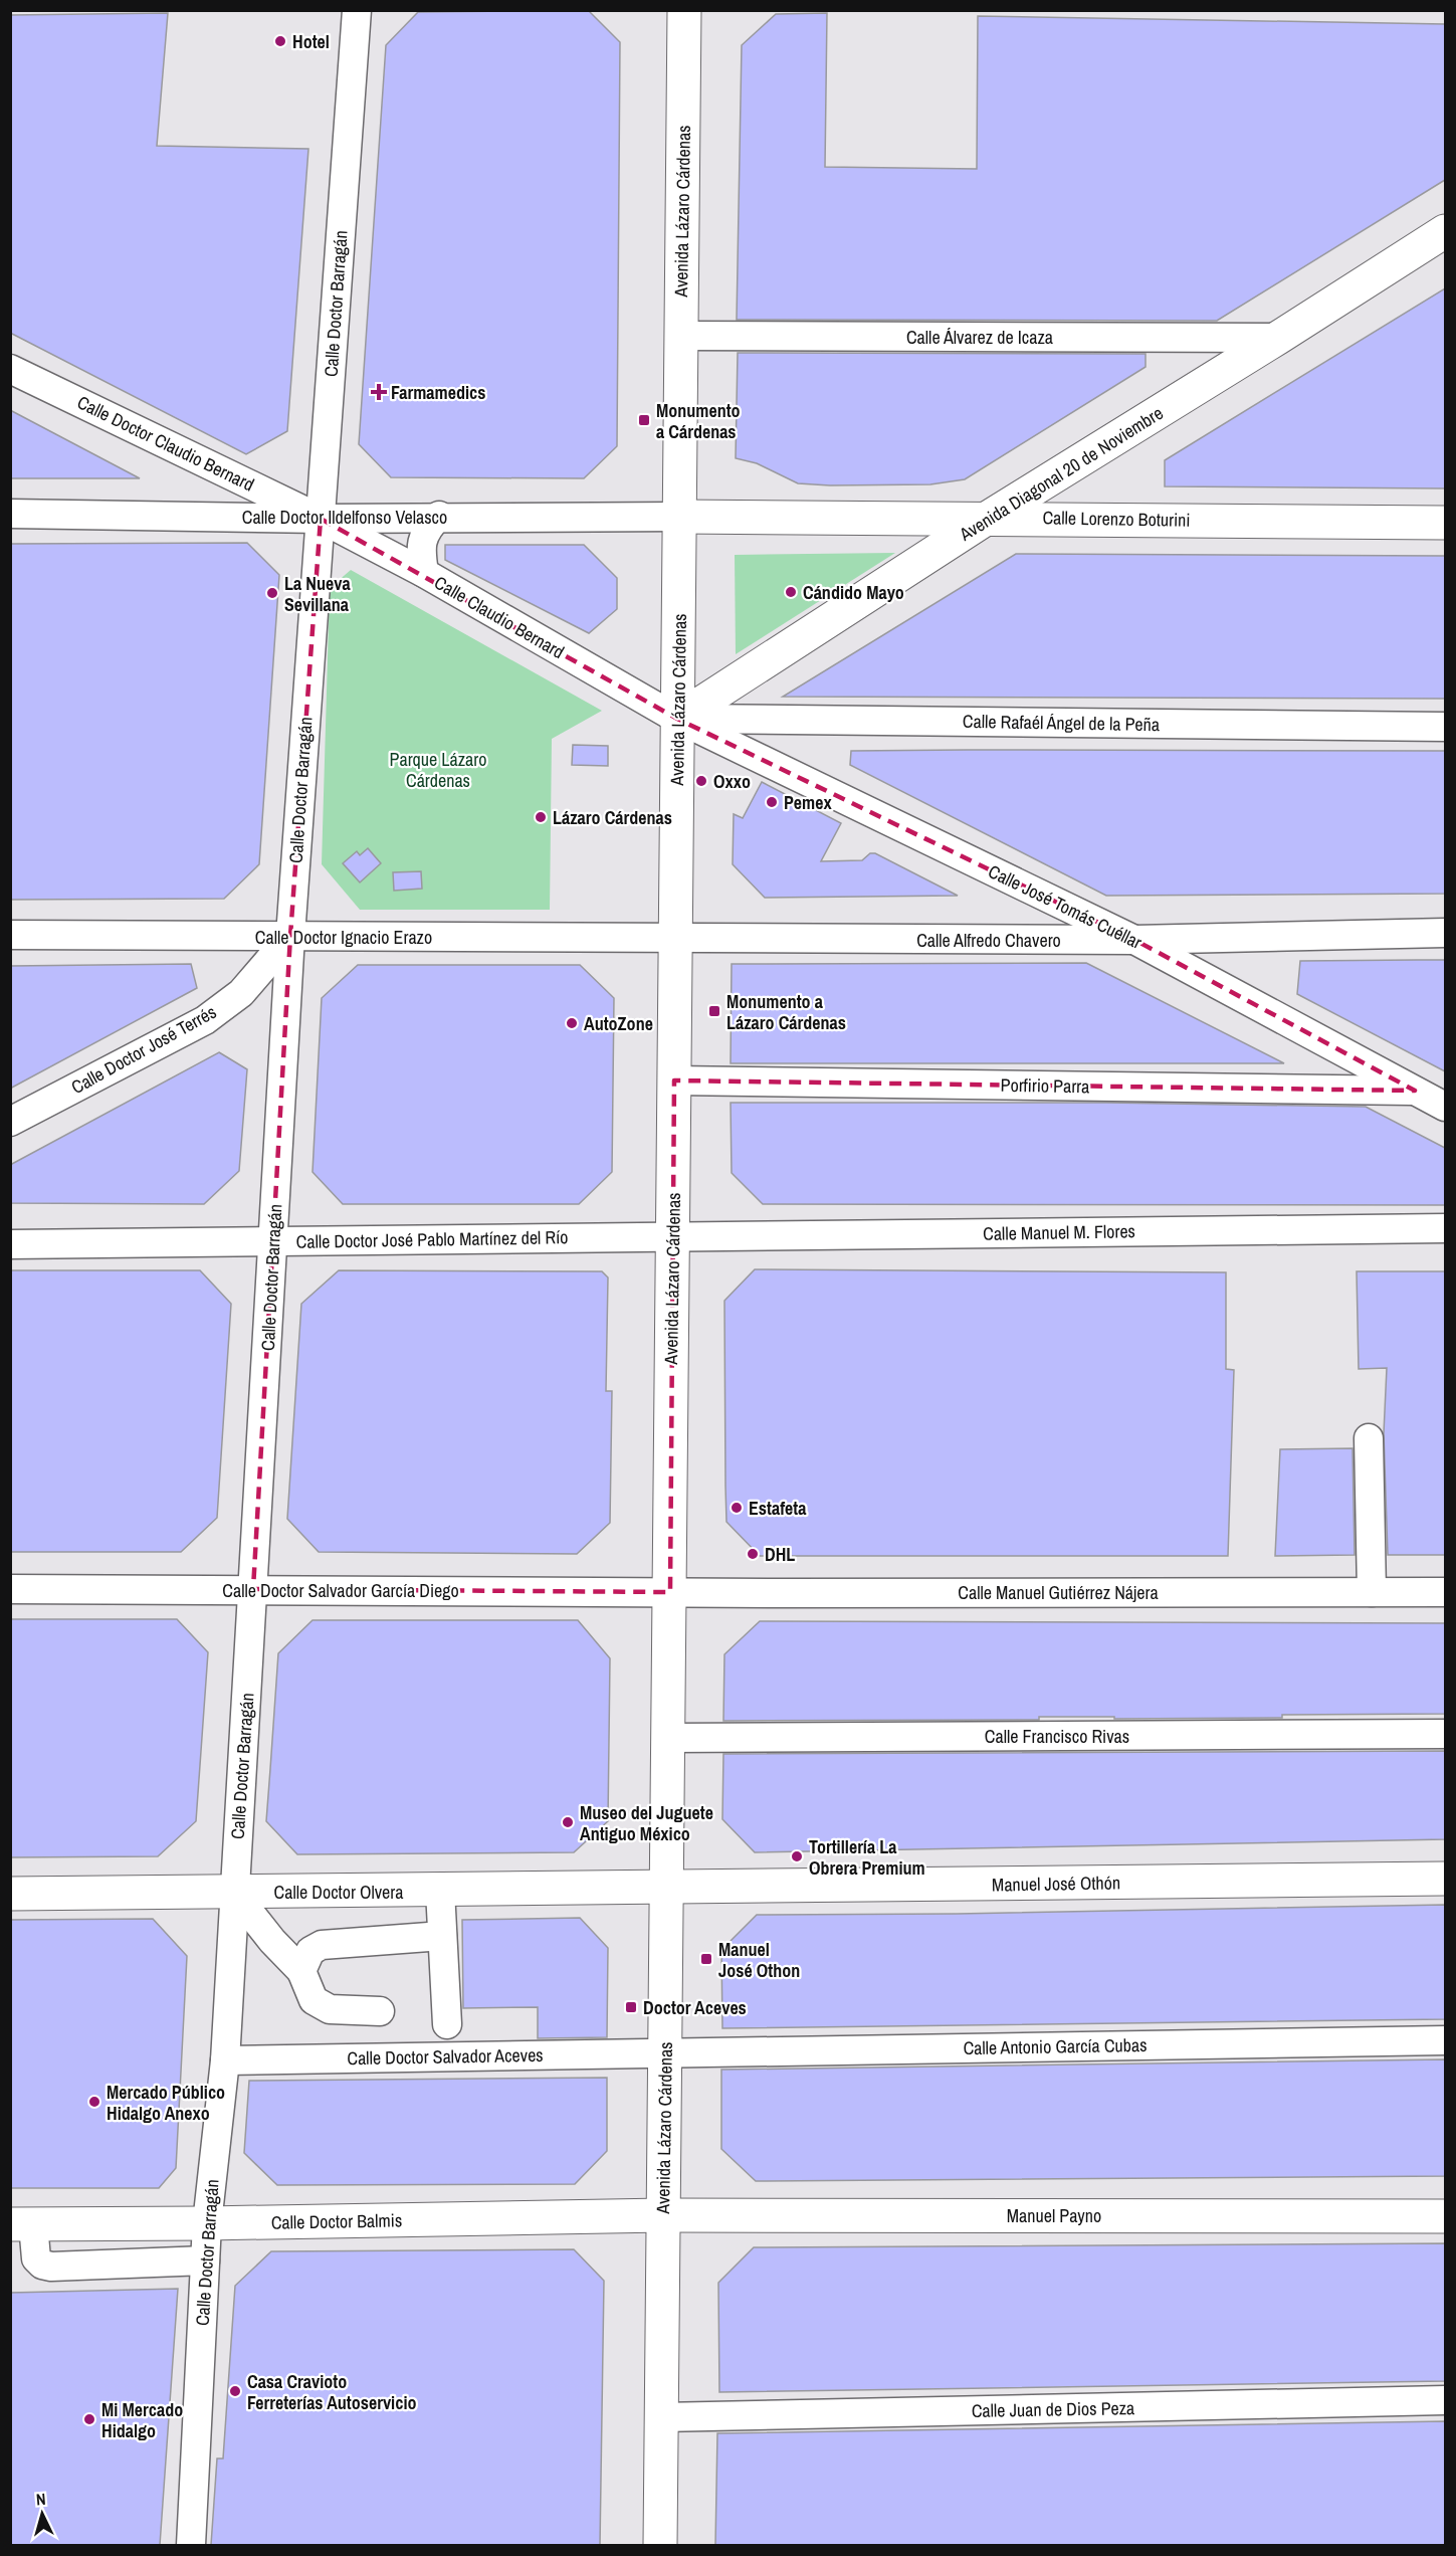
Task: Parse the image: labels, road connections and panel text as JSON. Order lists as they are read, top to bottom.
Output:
{
  "streets": {
    "main road": [
      "Avenida Lázaro Cárdenas",
      "Avenida Diagonal 20 de Noviembre",
      "Calle Lorenzo Boturini",
      "Manuel José Othón",
      "Calle Doctor Olvera",
      "Manuel Payno",
      "Calle Doctor Balmis"
    ],
    "street": [
      "Calle Doctor Barragán",
      "Calle Álvarez de Icaza",
      "Calle Doctor Claudio Bernard",
      "Calle Doctor Ildelfonso Velasco",
      "Calle Claudio Bernard",
      "Calle Rafaél Ángel de la Peña",
      "Calle José Tomás Cuéllar",
      "Calle Doctor Ignacio Erazo",
      "Calle Alfredo Chavero",
      "Calle Doctor José Terrés",
      "Porfirio Parra",
      "Calle Manuel M. Flores",
      "Calle Doctor José Pablo Martínez del Río",
      "Calle Doctor Salvador García Diego",
      "Calle Manuel Gutiérrez Nájera",
      "Calle Francisco Rivas",
      "Calle Antonio García Cubas",
      "Calle Doctor Salvador Aceves",
      "Calle Juan de Dios Peza"
    ]
  },
  "crossings": [
    ["Avenida Lázaro Cárdenas", "Calle Álvarez de Icaza"],
    ["Avenida Lázaro Cárdenas", "Avenida Diagonal 20 de Noviembre"],
    ["Avenida Lázaro Cárdenas", "Calle Doctor Ildelfonso Velasco"],
    ["Avenida Lázaro Cárdenas", "Calle Lorenzo Boturini"],
    ["Avenida Lázaro Cárdenas", "Calle Claudio Bernard"],
    ["Avenida Lázaro Cárdenas", "Calle Rafaél Ángel de la Peña"],
    ["Avenida Lázaro Cárdenas", "Calle José Tomás Cuéllar"],
    ["Avenida Lázaro Cárdenas", "Calle Doctor Ignacio Erazo"],
    ["Avenida Lázaro Cárdenas", "Calle Alfredo Chavero"],
    ["Avenida Lázaro Cárdenas", "Porfirio Parra"],
    ["Avenida Lázaro Cárdenas", "Calle Manuel M. Flores"],
    ["Avenida Lázaro Cárdenas", "Calle Doctor José Pablo Martínez del Río"],
    ["Avenida Lázaro Cárdenas", "Calle Doctor Salvador García Diego"],
    ["Avenida Lázaro Cárdenas", "Calle Manuel Gutiérrez Nájera"],
    ["Avenida Lázaro Cárdenas", "Calle Francisco Rivas"],
    ["Avenida Lázaro Cárdenas", "Manuel José Othón"],
    ["Avenida Lázaro Cárdenas", "Calle Doctor Olvera"],
    ["Avenida Lázaro Cárdenas", "Calle Antonio García Cubas"],
    ["Avenida Lázaro Cárdenas", "Calle Doctor Salvador Aceves"],
    ["Avenida Lázaro Cárdenas", "Manuel Payno"],
    ["Avenida Lázaro Cárdenas", "Calle Doctor Balmis"],
    ["Avenida Lázaro Cárdenas", "Calle Juan de Dios Peza"],
    ["Calle Doctor Barragán", "Calle Doctor Claudio Bernard"],
    ["Calle Doctor Barragán", "Calle Doctor Ildelfonso Velasco"],
    ["Calle Doctor Barragán", "Calle Claudio Bernard"],
    ["Calle Doctor Barragán", "Calle Doctor Ignacio Erazo"],
    ["Calle Doctor Barragán", "Calle Doctor José Terrés"],
    ["Calle Doctor Barragán", "Calle Doctor José Pablo Martínez del Río"],
    ["Calle Doctor Barragán", "Calle Doctor Salvador García Diego"],
    ["Calle Doctor Barragán", "Calle Doctor Olvera"],
    ["Calle Doctor Barragán", "Calle Doctor Salvador Aceves"],
    ["Calle Doctor Barragán", "Calle Doctor Balmis"],
    ["Calle Álvarez de Icaza", "Avenida Diagonal 20 de Noviembre"],
    ["Calle Doctor Claudio Bernard", "Calle Doctor Ildelfonso Velasco"],
    ["Calle Doctor Claudio Bernard", "Calle Claudio Bernard"],
    ["Avenida Diagonal 20 de Noviembre", "Calle Lorenzo Boturini"],
    ["Avenida Diagonal 20 de Noviembre", "Calle Claudio Bernard"],
    ["Avenida Diagonal 20 de Noviembre", "Calle Rafaél Ángel de la Peña"],
    ["Avenida Diagonal 20 de Noviembre", "Calle José Tomás Cuéllar"],
    ["Calle Doctor Ildelfonso Velasco", "Calle Lorenzo Boturini"],
    ["Calle Doctor Ildelfonso Velasco", "Calle Claudio Bernard"],
    ["Calle Claudio Bernard", "Calle Rafaél Ángel de la Peña"],
    ["Calle Claudio Bernard", "Calle José Tomás Cuéllar"],
    ["Calle Rafaél Ángel de la Peña", "Calle José Tomás Cuéllar"],
    ["Calle José Tomás Cuéllar", "Calle Alfredo Chavero"],
    ["Calle José Tomás Cuéllar", "Porfirio Parra"],
    ["Calle Doctor Ignacio Erazo", "Calle Alfredo Chavero"],
    ["Calle Doctor Ignacio Erazo", "Calle Doctor José Terrés"],
    ["Calle Manuel M. Flores", "Calle Doctor José Pablo Martínez del Río"],
    ["Calle Doctor Salvador García Diego", "Calle Manuel Gutiérrez Nájera"],
    ["Manuel José Othón", "Calle Doctor Olvera"],
    ["Calle Antonio García Cubas", "Calle Doctor Salvador Aceves"],
    ["Manuel Payno", "Calle Doctor Balmis"]
  ],
  "parks": ["Parque Lázaro Cárdenas"],
  "places": {
    "other": [
      "Hotel",
      "Cándido Mayo",
      "La Nueva Sevillana",
      "Oxxo",
      "Pemex",
      "Lázaro Cárdenas",
      "AutoZone",
      "Estafeta",
      "DHL",
      "Museo del Juguete Antiguo México",
      "Tortillería La Obrera Premium",
      "Mercado Público Hidalgo Anexo",
      "Casa Cravioto Ferreterías Autoservicio",
      "Mi Mercado Hidalgo"
    ],
    "health": ["Farmamedics"],
    "transit": [
      "Monumento a Cárdenas",
      "Monumento a Lázaro Cárdenas",
      "Manuel José Othon",
      "Doctor Aceves"
    ]
  },
  "north": "top"
}
